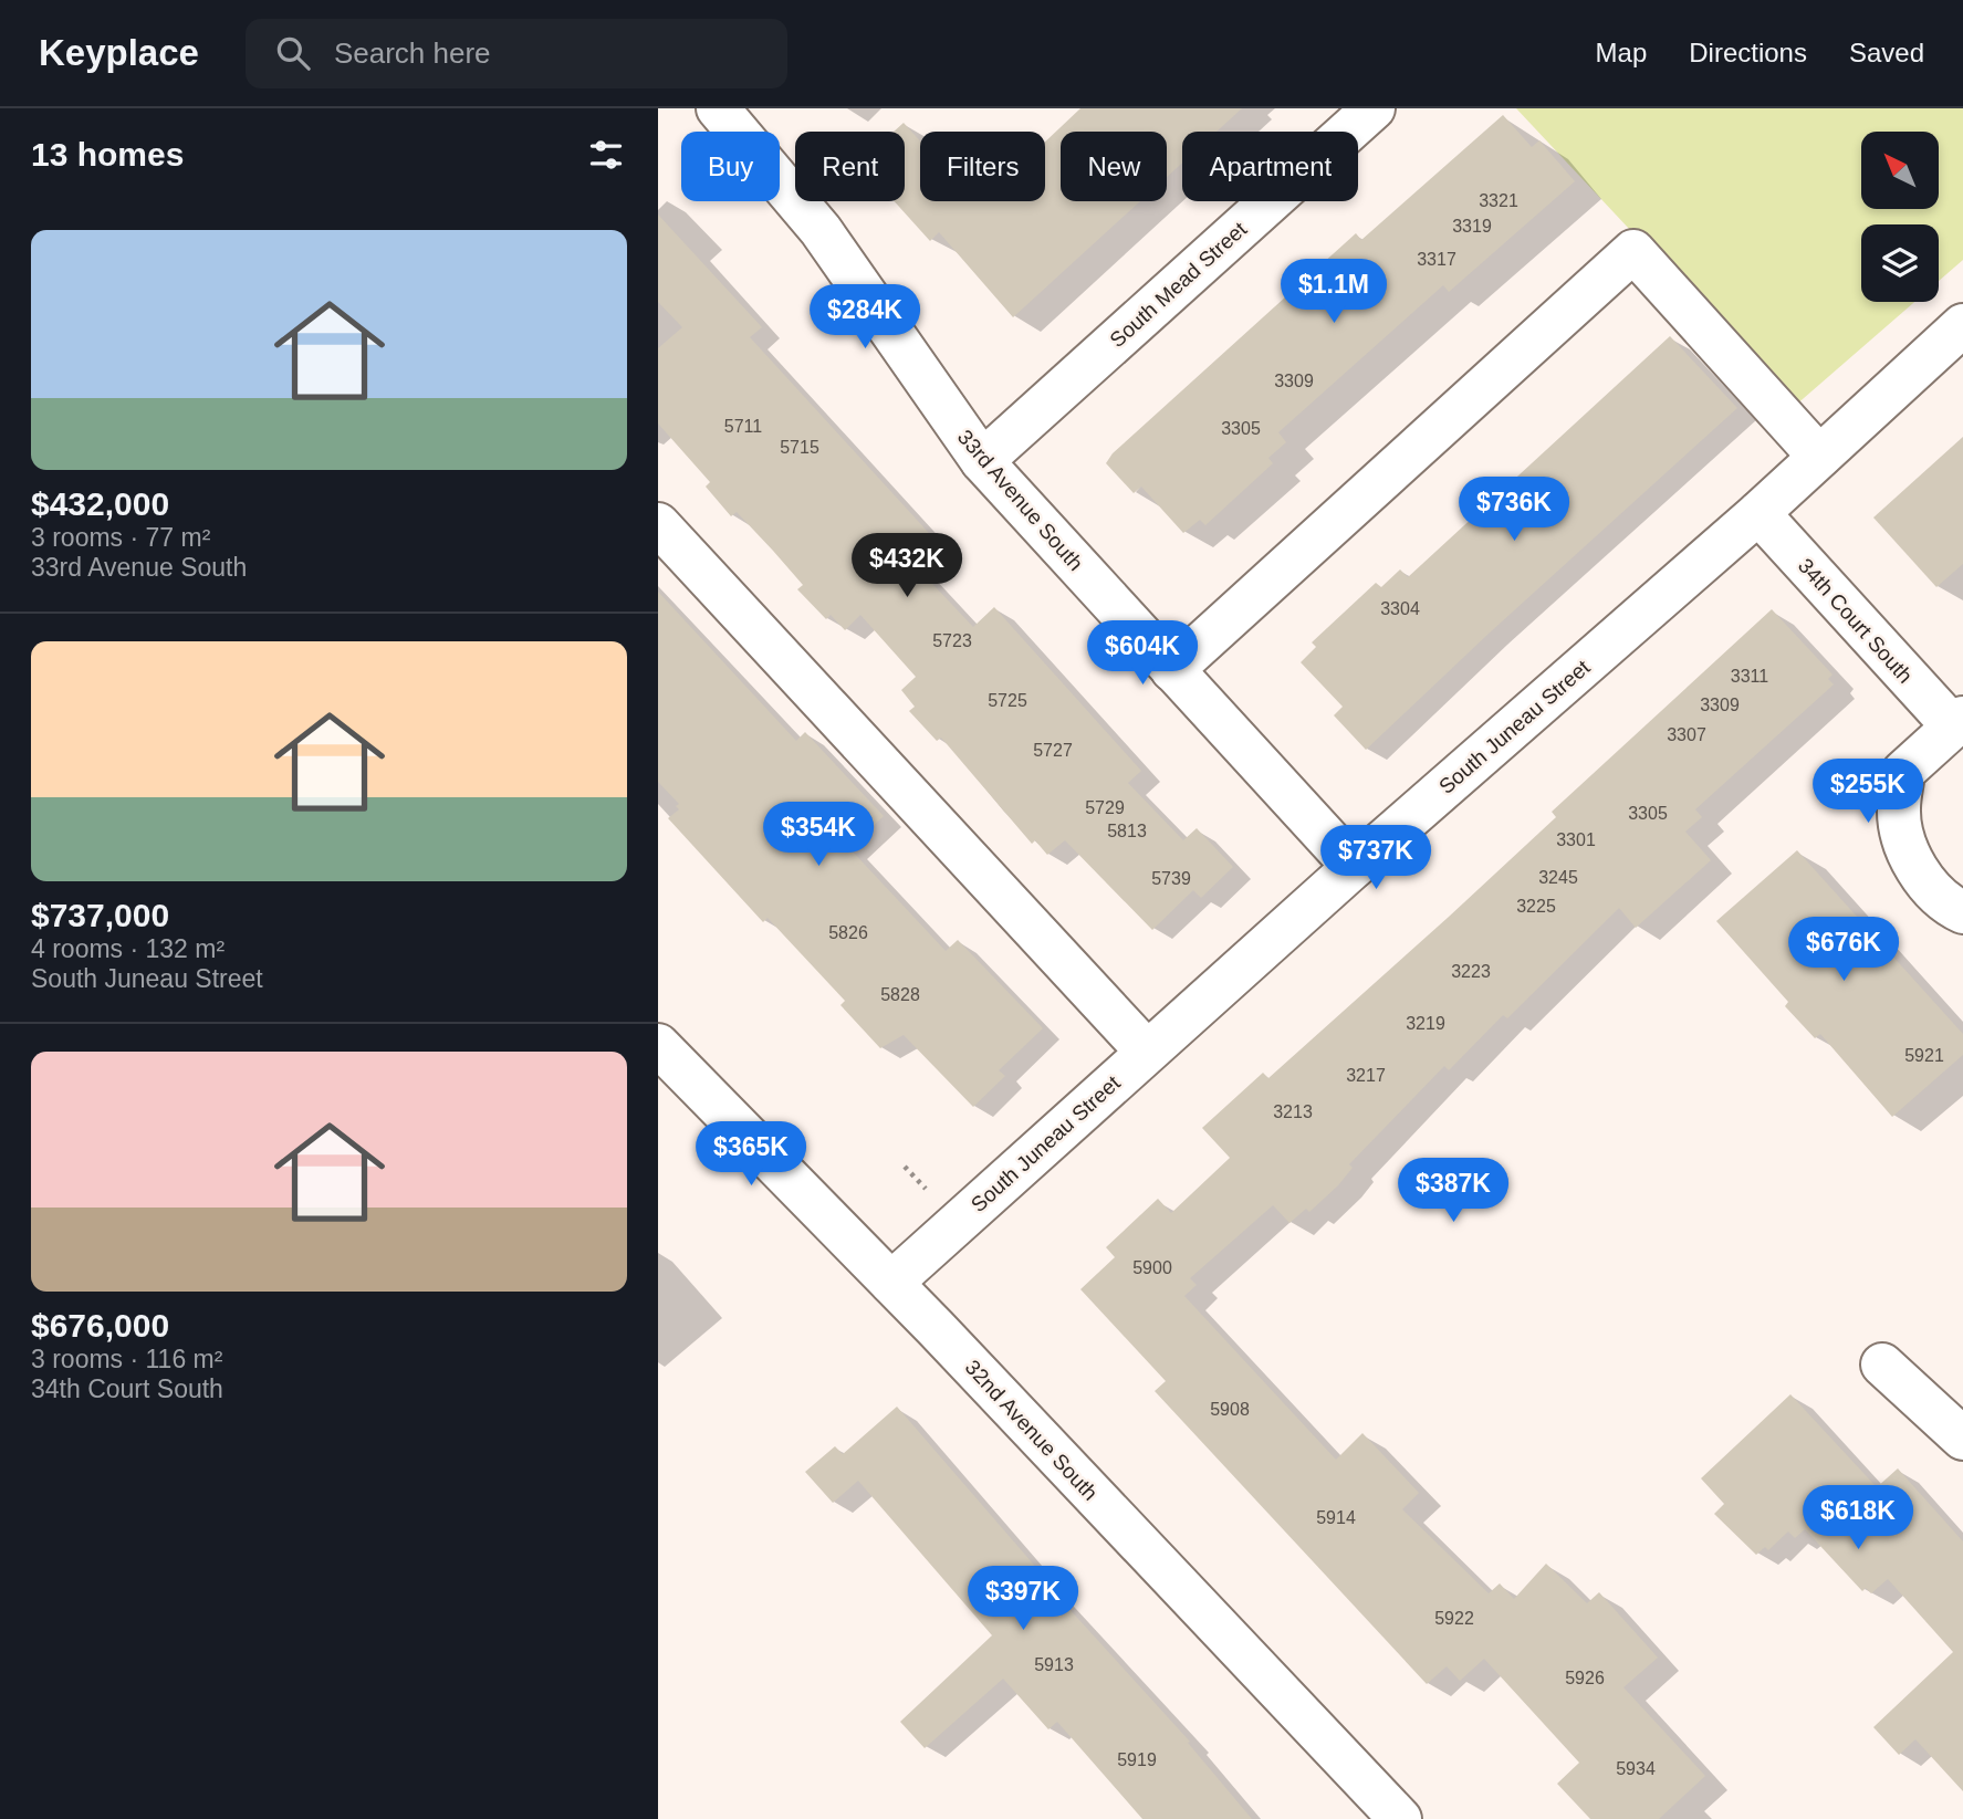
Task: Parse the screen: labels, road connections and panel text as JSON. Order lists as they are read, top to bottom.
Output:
{
  "streets": {
    "street": [
      "South Mead Street",
      "33rd Avenue South",
      "34th Court South",
      "South Juneau Street",
      "32nd Avenue South"
    ]
  },
  "crossings": [
    ["South Mead Street", "33rd Avenue South"],
    ["33rd Avenue South", "South Juneau Street"],
    ["34th Court South", "South Juneau Street"],
    ["South Juneau Street", "32nd Avenue South"]
  ],
  "house_numbers": [
    "3321",
    "3319",
    "3317",
    "3309",
    "5711",
    "3305",
    "5715",
    "3304",
    "5723",
    "3311",
    "5725",
    "3309",
    "3307",
    "5727",
    "5729",
    "3305",
    "5813",
    "3301",
    "3245",
    "5739",
    "3225",
    "5826",
    "3223",
    "5828",
    "3219",
    "5921",
    "3217",
    "3213",
    "5900",
    "5908",
    "5914",
    "5922",
    "5913",
    "5926",
    "5919",
    "5934"
  ],
  "north": "top left",
  "page": {
    "header": "Keyplace",
    "search": "Search here",
    "nav": ["Map", "Directions", "Saved"],
    "heading": "13 homes",
    "chip": [
      "Buy",
      "Rent",
      "Filters",
      "New",
      "Apartment"
    ],
    "list": [
      {
        "name": "$432,000",
        "note": "3 rooms · 77 m² · 33rd Avenue South"
      },
      {
        "name": "$737,000",
        "note": "4 rooms · 132 m² · South Juneau Street"
      },
      {
        "name": "$676,000",
        "note": "3 rooms · 116 m² · 34th Court South"
      }
    ],
    "price": [
      "$1.1M",
      "$284K",
      "$736K",
      "$432K",
      "$604K",
      "$255K",
      "$354K",
      "$737K",
      "$676K",
      "$365K",
      "$387K",
      "$618K",
      "$397K"
    ]
  }
}
